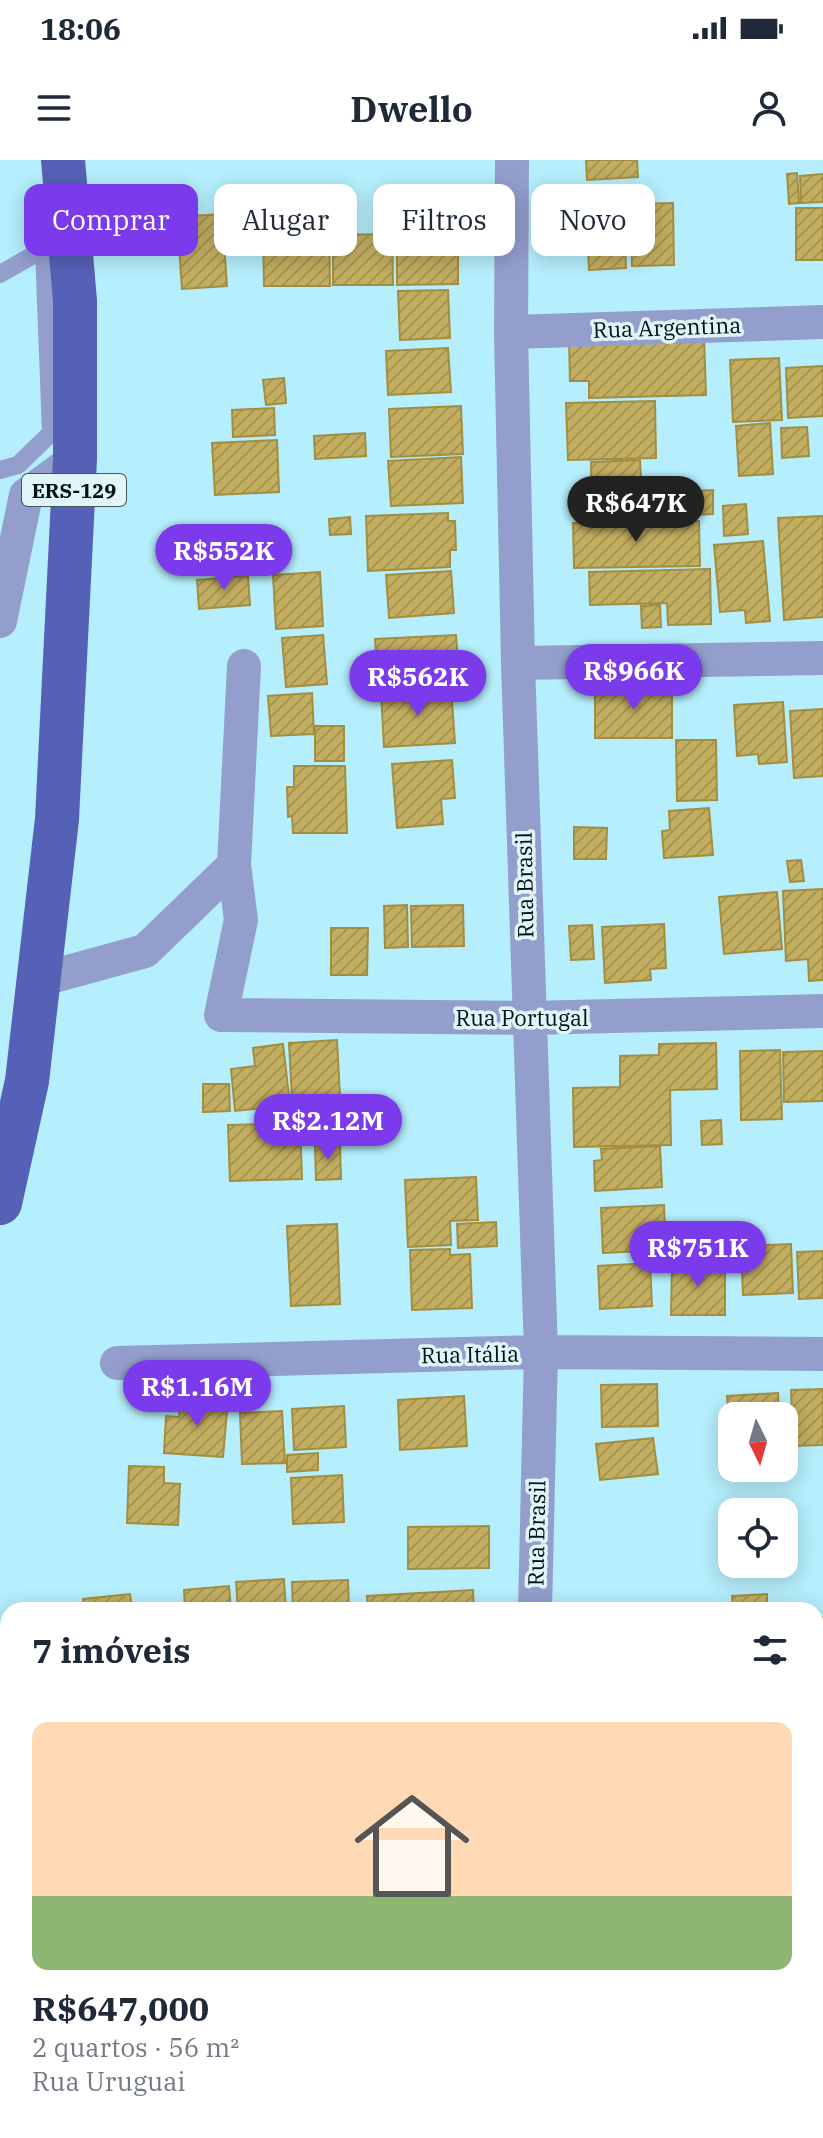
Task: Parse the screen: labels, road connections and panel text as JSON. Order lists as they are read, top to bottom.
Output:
{
  "streets": {
    "main road": ["ERS-129"],
    "street": [
      "Rua Argentina",
      "Rua Brasil",
      "Rua Portugal",
      "Rua Itália"
    ]
  },
  "crossings": [
    ["Rua Argentina", "Rua Brasil"],
    ["Rua Brasil", "Rua Portugal"],
    ["Rua Brasil", "Rua Itália"]
  ],
  "north": "bottom",
  "page": {
    "status": "18:06",
    "header": "Dwello",
    "chip": [
      "Comprar",
      "Alugar",
      "Filtros",
      "Novo"
    ],
    "price": [
      "R$647K",
      "R$552K",
      "R$966K",
      "R$562K",
      "R$2.12M",
      "R$751K",
      "R$1.16M"
    ],
    "heading": "7 imóveis",
    "list": [
      {
        "name": "R$647,000",
        "note": "2 quartos · 56 m² · Rua Uruguai"
      }
    ]
  }
}
